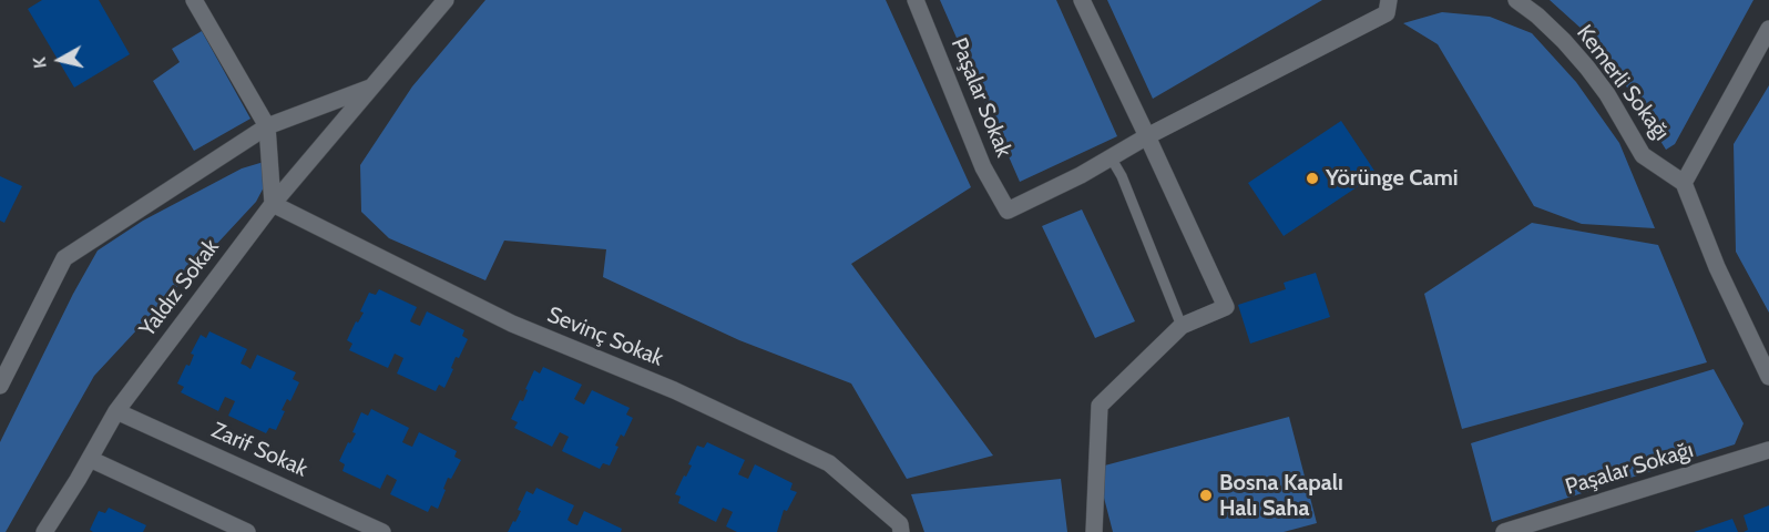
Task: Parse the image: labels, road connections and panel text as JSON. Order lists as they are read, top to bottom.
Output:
{
  "streets": {
    "street": [
      "Kemerli Sokağı",
      "Paşalar Sokak",
      "Yaldız Sokak",
      "Sevinç Sokak",
      "Zarif Sokak",
      "Paşalar Sokağı"
    ]
  },
  "crossings": [
    ["Yaldız Sokak", "Sevinç Sokak"],
    ["Yaldız Sokak", "Zarif Sokak"]
  ],
  "places": ["Yörünge Cami", "Bosna Kapalı Halı Saha"],
  "north": "left"
}
